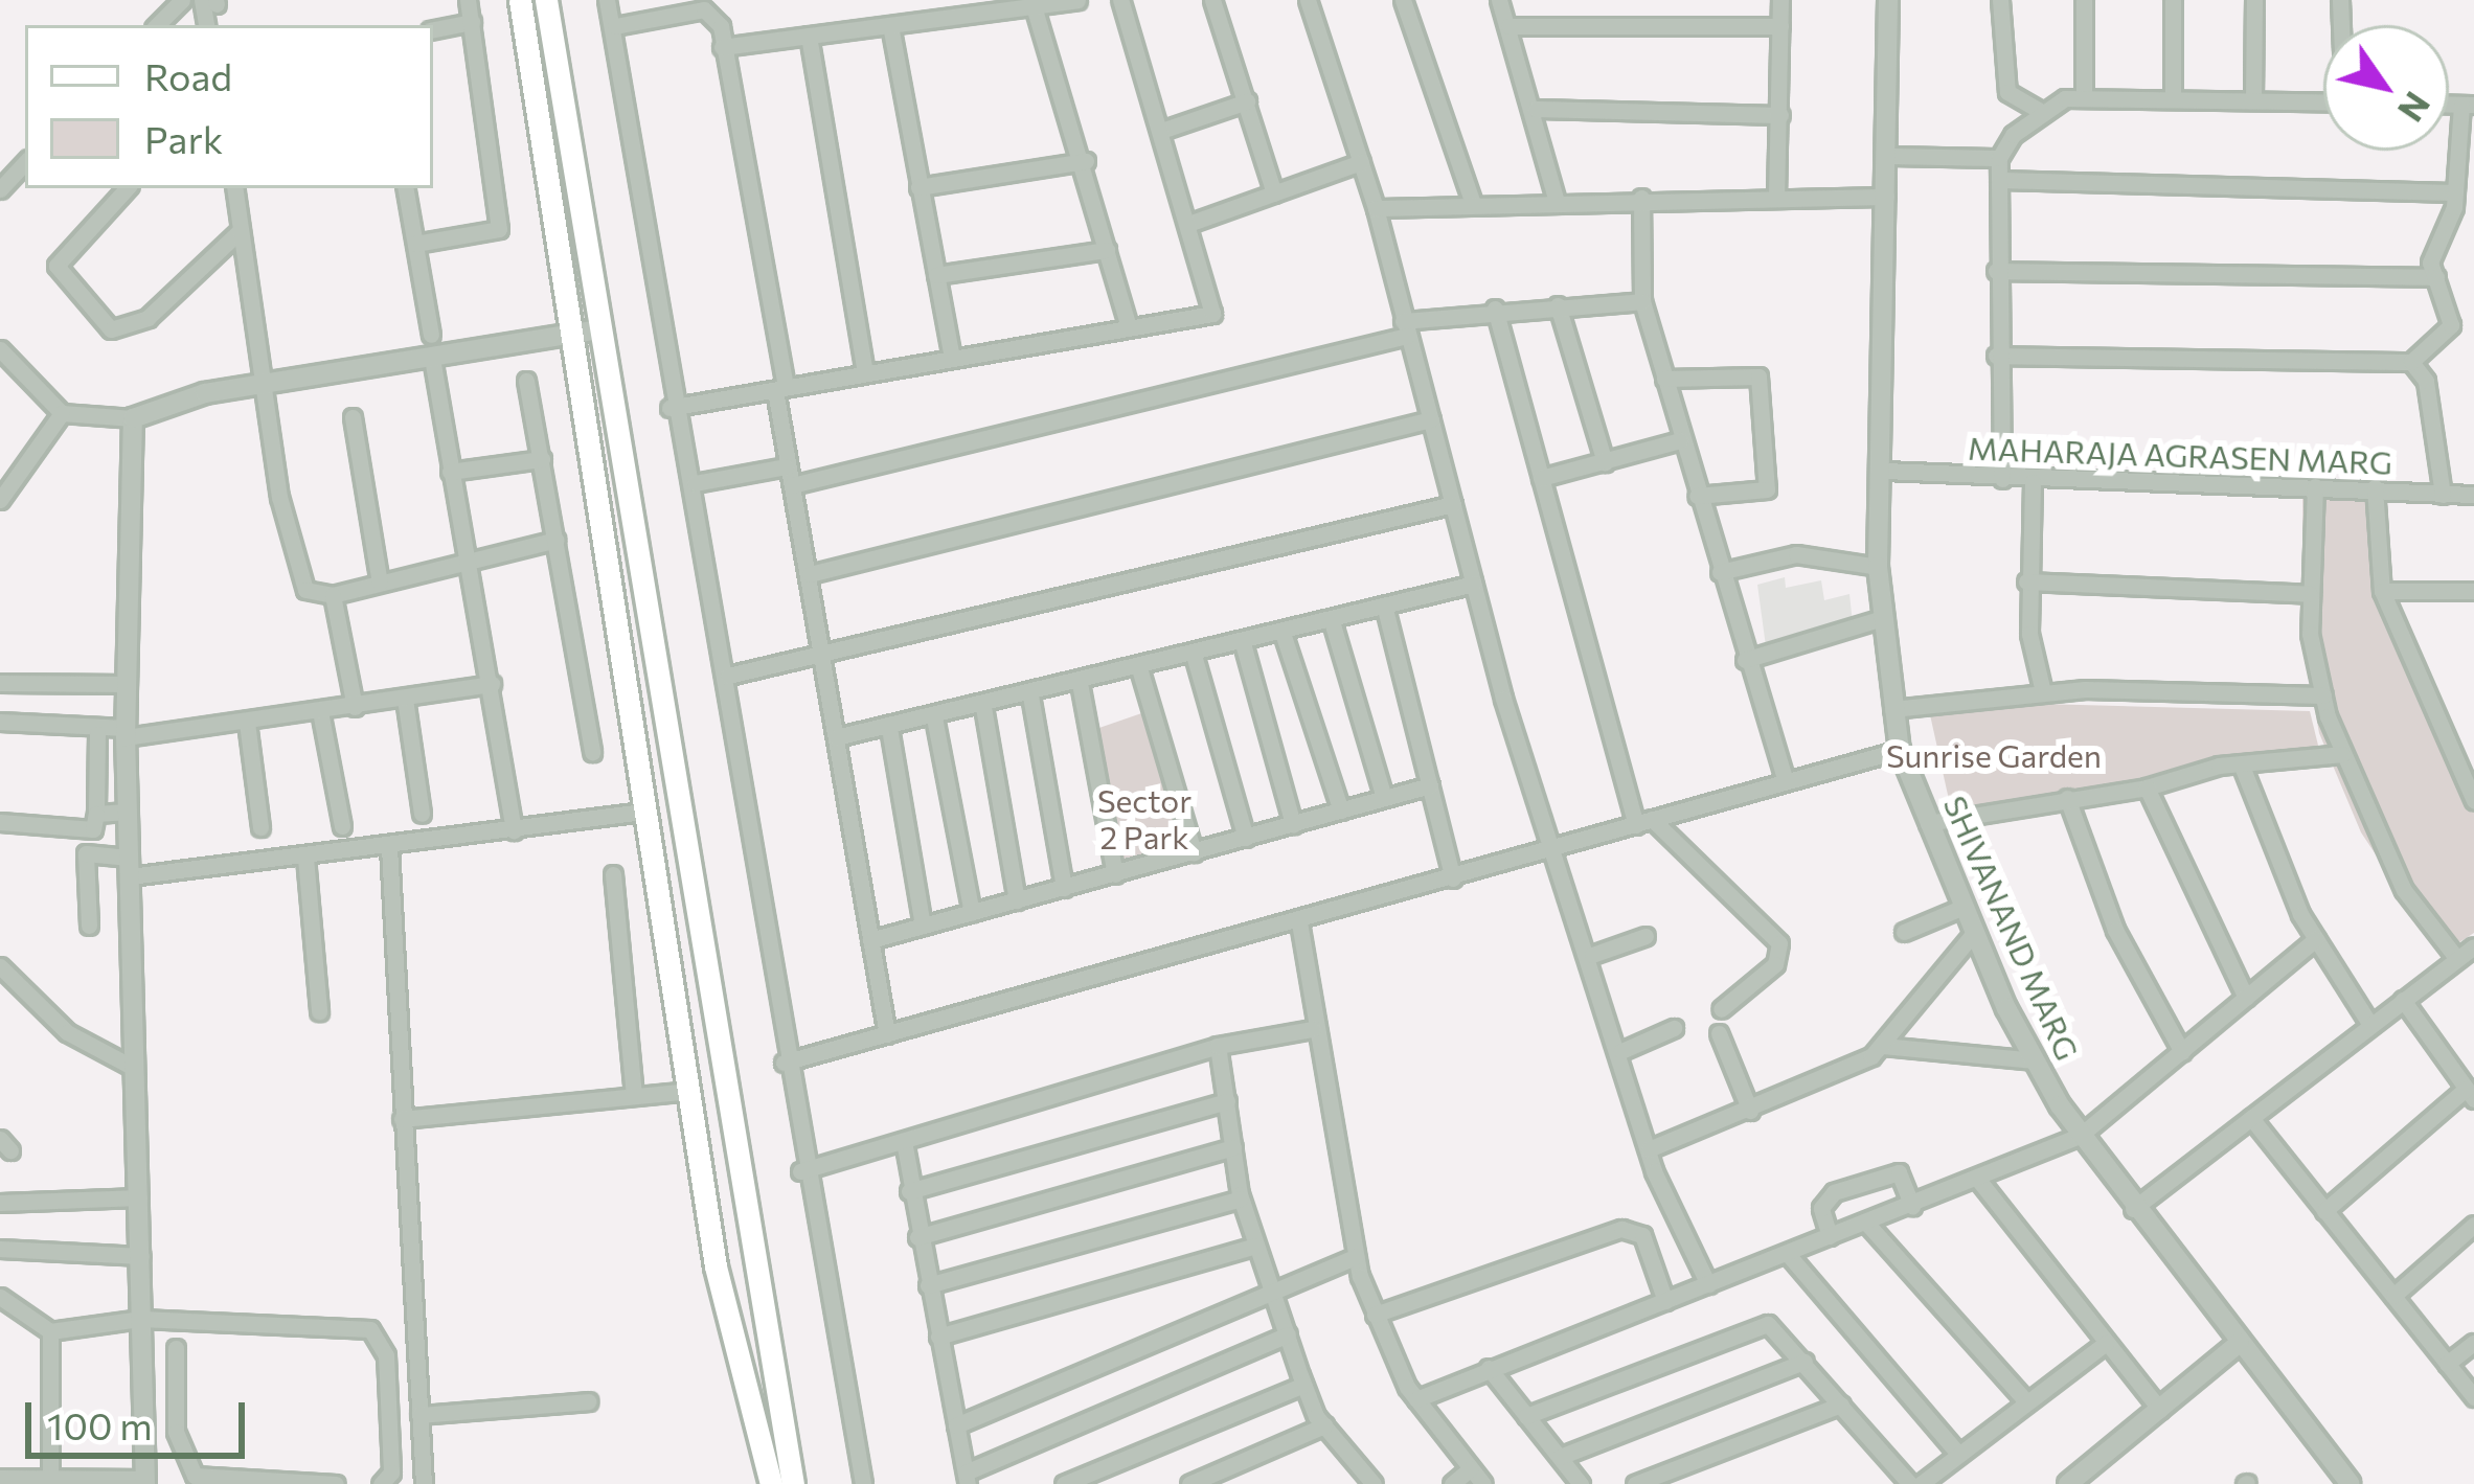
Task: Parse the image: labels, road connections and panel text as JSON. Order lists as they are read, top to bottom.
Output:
{
  "streets": {
    "street": ["MAHARAJA AGRASEN MARG", "SHIVANAND MARG"]
  },
  "crossings": [
    ["MAHARAJA AGRASEN MARG", "SHIVANAND MARG"]
  ],
  "parks": ["Sunrise Garden", "Sector 2 Park"],
  "legend": ["Road", "Park"],
  "scale_bar": "100 m",
  "north": "bottom right"
}
